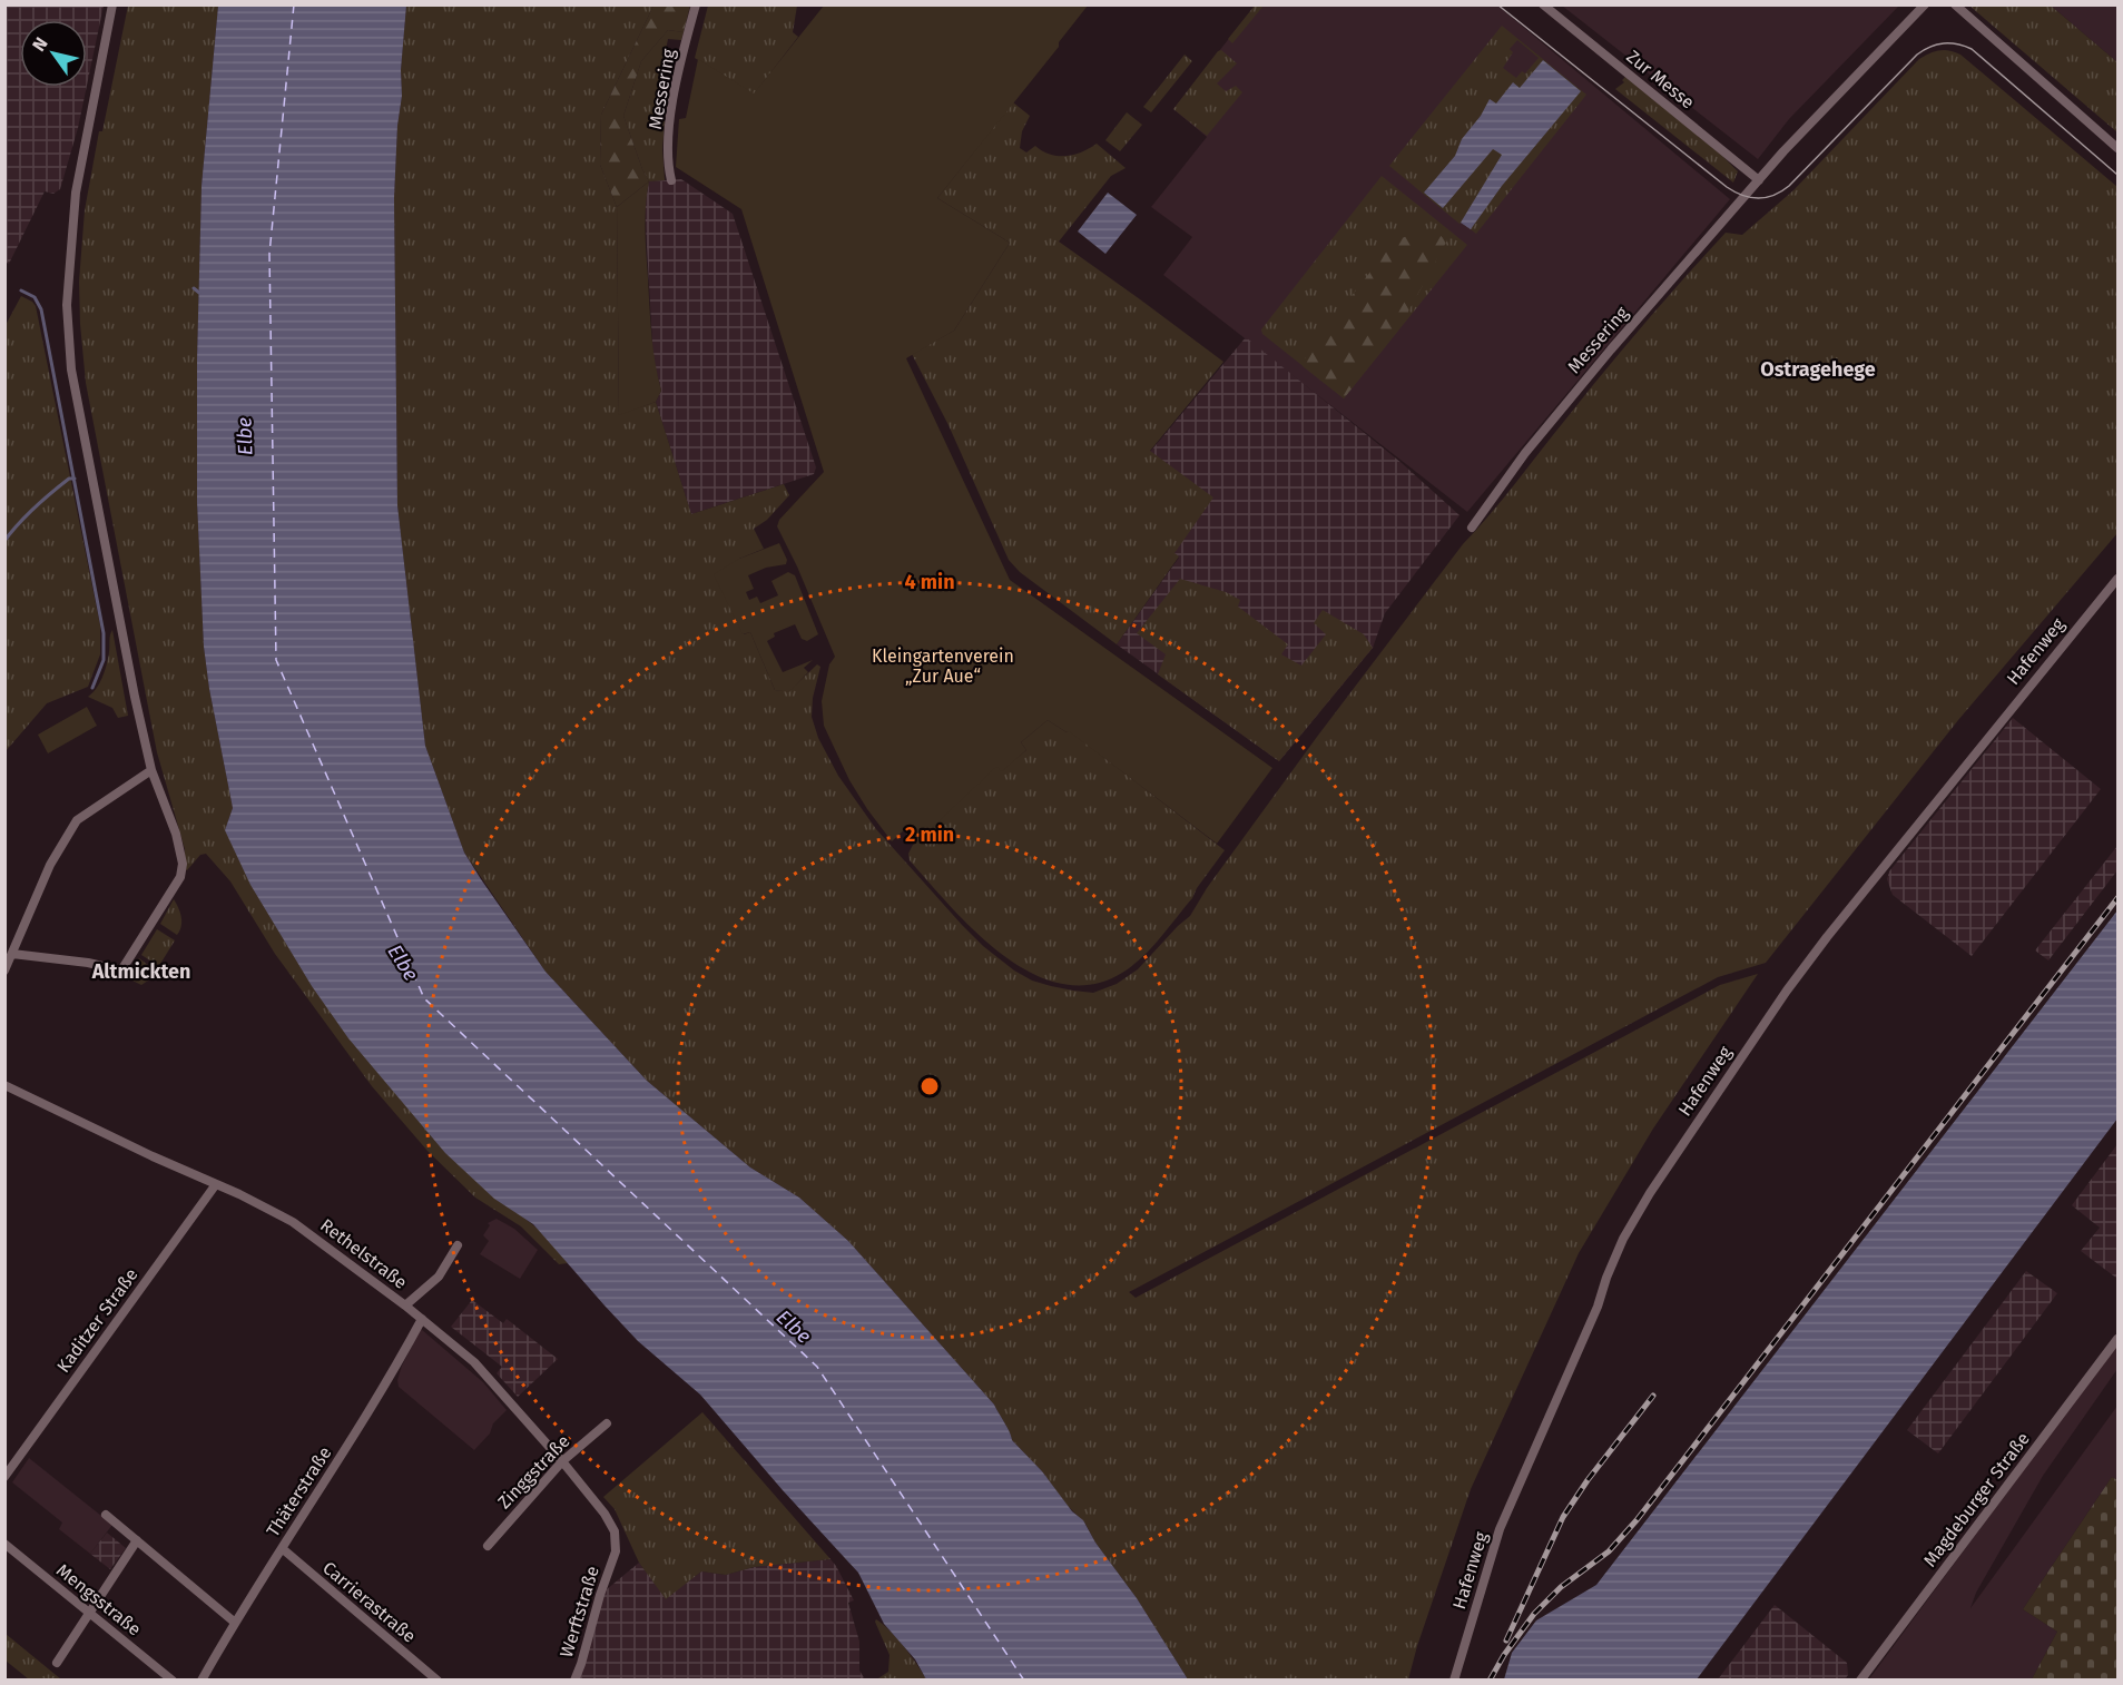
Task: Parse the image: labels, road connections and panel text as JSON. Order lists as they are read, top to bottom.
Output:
{
  "streets": {
    "street": [
      "Zur Messe",
      "Messering",
      "Hafenweg",
      "Rethelstraße",
      "Kaditzer Straße",
      "Zinggstraße",
      "Thäterstraße",
      "Magdeburger Straße",
      "Mengsstraße",
      "Carrierastraße",
      "Werftstraße"
    ]
  },
  "crossings": [
    ["Zur Messe", "Messering"],
    ["Rethelstraße", "Kaditzer Straße"],
    ["Rethelstraße", "Zinggstraße"],
    ["Rethelstraße", "Thäterstraße"],
    ["Rethelstraße", "Werftstraße"],
    ["Thäterstraße", "Carrierastraße"]
  ],
  "districts": ["Ostragehege", "Altmickten"],
  "water": ["Elbe"],
  "parks": ["Kleingartenverein „Zur Aue“"],
  "north": "top left",
  "rings": ["4 min", "2 min"]
}
